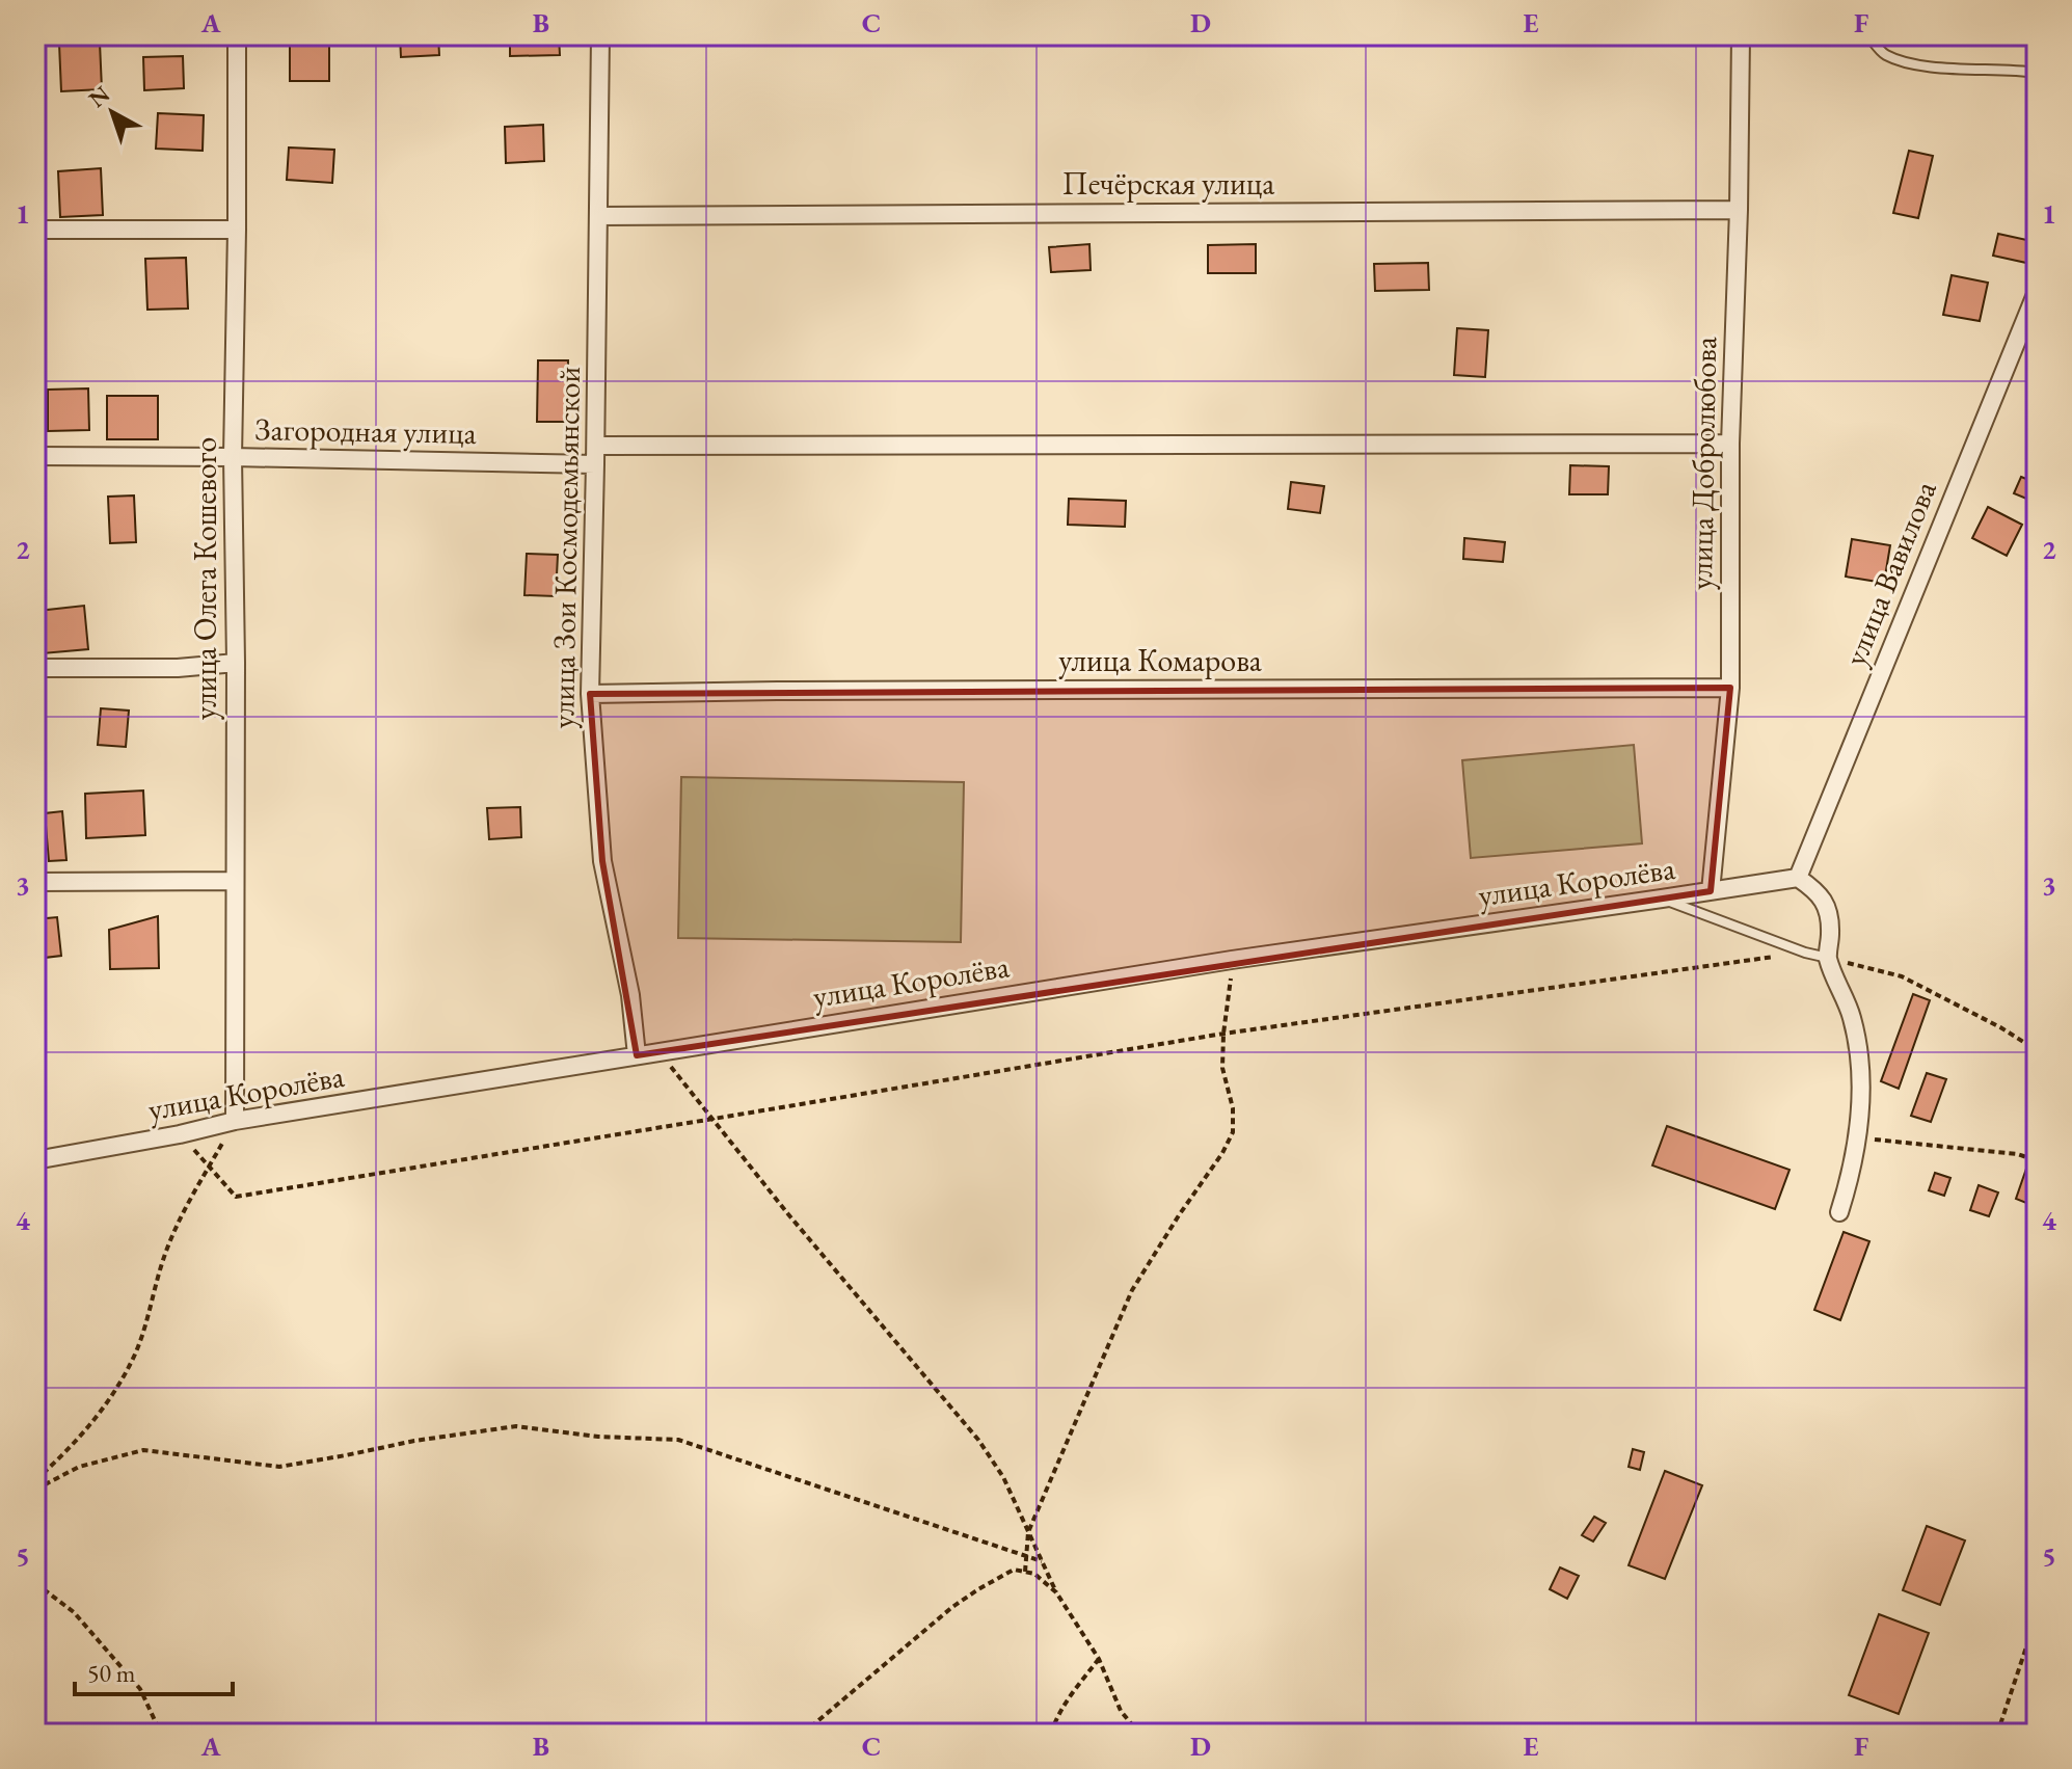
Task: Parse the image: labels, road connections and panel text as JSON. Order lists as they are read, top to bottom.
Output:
{
  "streets": {
    "street": [
      "Печёрская улица",
      "Загородная улица",
      "улица Добролюбова",
      "улица Зои Космодемьянской",
      "улица Вавилова",
      "улица Олега Кошевого",
      "улица Комарова",
      "улица Королёва"
    ]
  },
  "crossings": [
    ["Печёрская улица", "улица Добролюбова"],
    ["Печёрская улица", "улица Зои Космодемьянской"],
    ["Загородная улица", "улица Зои Космодемьянской"],
    ["Загородная улица", "улица Олега Кошевого"],
    ["улица Добролюбова", "улица Комарова"],
    ["улица Добролюбова", "улица Королёва"],
    ["улица Зои Космодемьянской", "улица Комарова"],
    ["улица Зои Космодемьянской", "улица Королёва"],
    ["улица Вавилова", "улица Королёва"],
    ["улица Олега Кошевого", "улица Королёва"]
  ],
  "scale_bar": "50 m",
  "north": "top left",
  "grid": {
    "columns": [
      "A",
      "B",
      "C",
      "D",
      "E",
      "F"
    ],
    "rows": [
      "1",
      "2",
      "3",
      "4",
      "5"
    ]
  }
}
